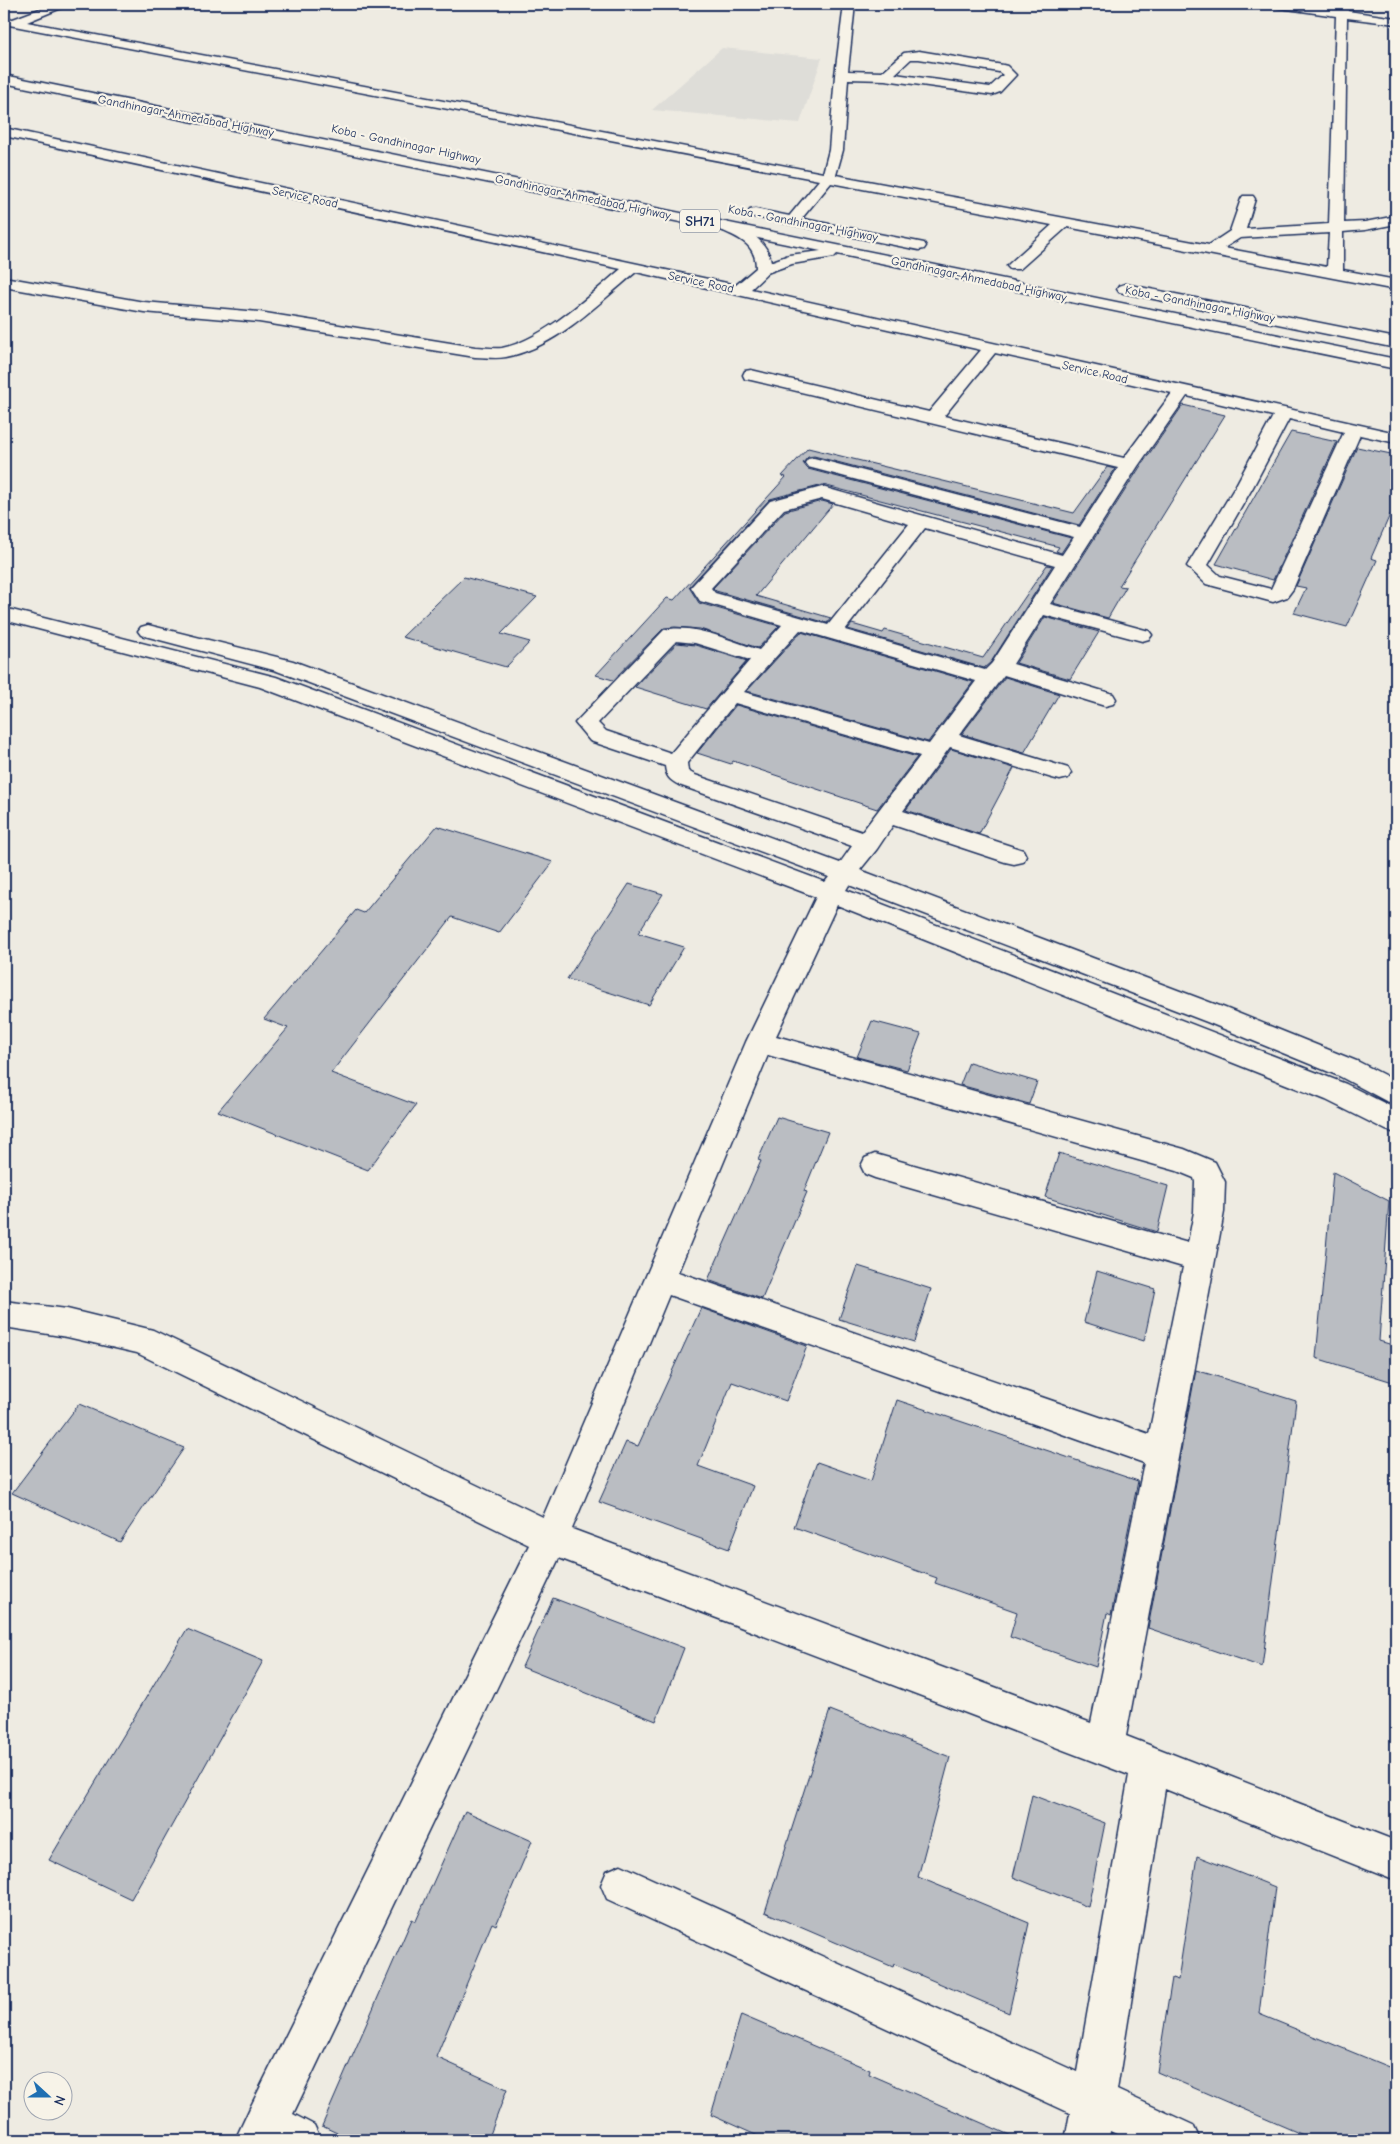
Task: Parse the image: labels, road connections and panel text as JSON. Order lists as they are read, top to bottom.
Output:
{
  "streets": {
    "street": [
      "Gandhinagar-Ahmedabad Highway",
      "Koba - Gandhinagar Highway",
      "Service Road",
      "SH71"
    ]
  },
  "north": "right"
}
